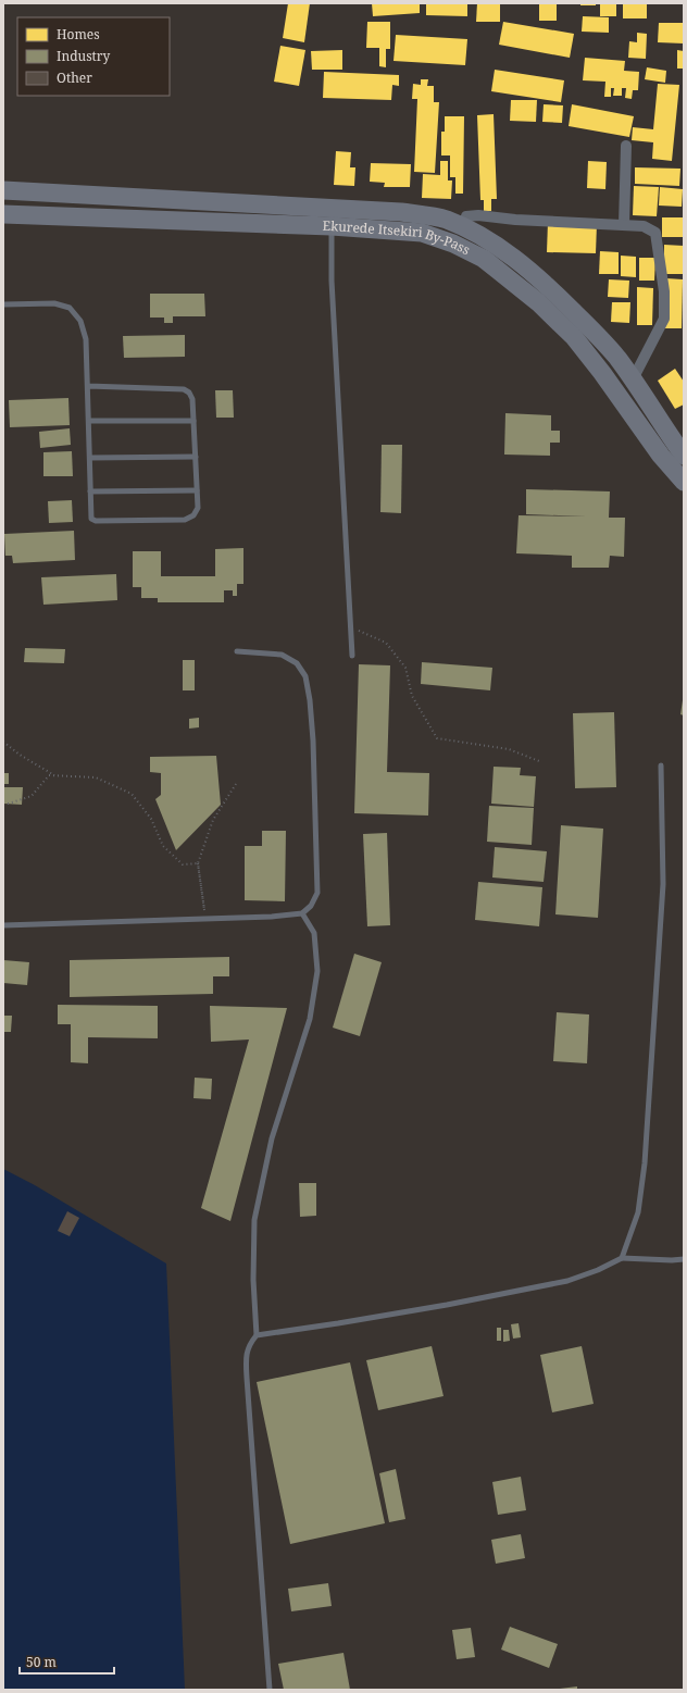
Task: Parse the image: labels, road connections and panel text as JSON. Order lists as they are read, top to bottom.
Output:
{
  "streets": {
    "main road": ["Ekurede Itsekiri By-Pass"]
  },
  "legend": ["Homes", "Industry", "Other"],
  "scale_bar": "50 m"
}
